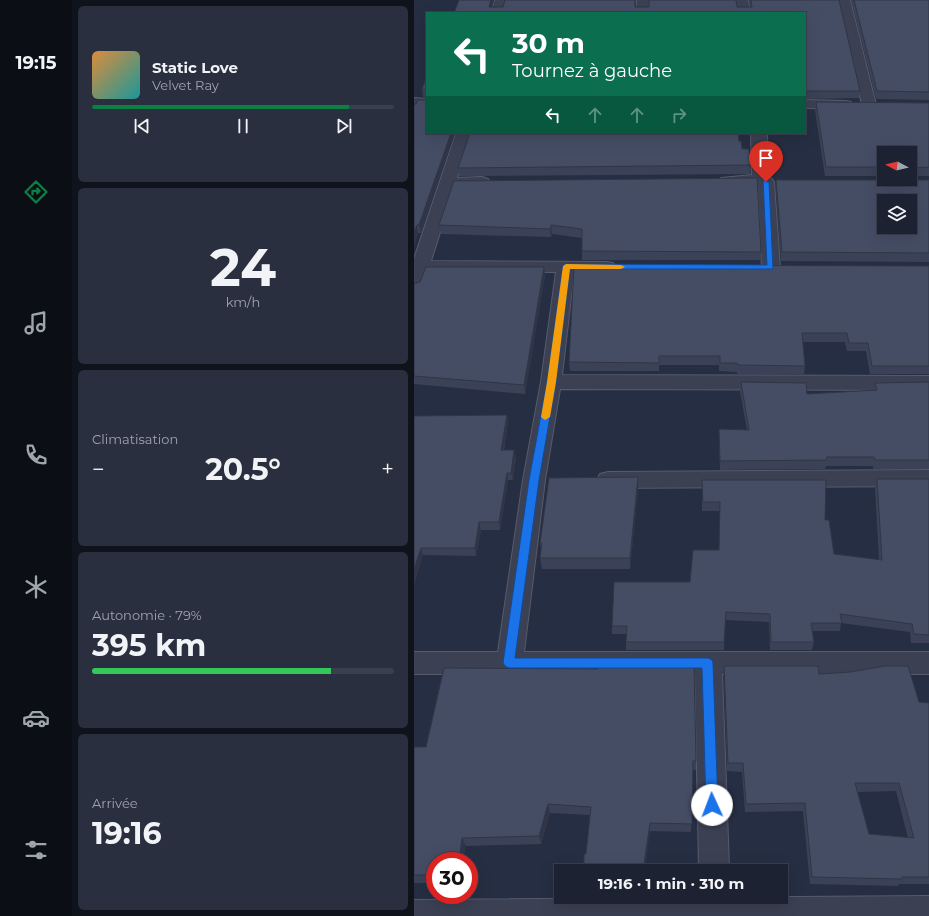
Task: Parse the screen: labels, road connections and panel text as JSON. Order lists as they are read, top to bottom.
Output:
{
  "north": "left",
  "page": {
    "tabs": "19:15",
    "turn": ["30 m", "Tournez à gauche"],
    "song": ["Static Love", "Velvet Ray"],
    "tile": [
      ["24", "km/h"],
      "Climatisation",
      ["Autonomie · 79%", "395 km"],
      ["Arrivée", "19:16"]
    ],
    "heat": ["−", "20.5°", "+"],
    "limit": "30",
    "trip": "19:16 · 1 min · 310 m"
  }
}
